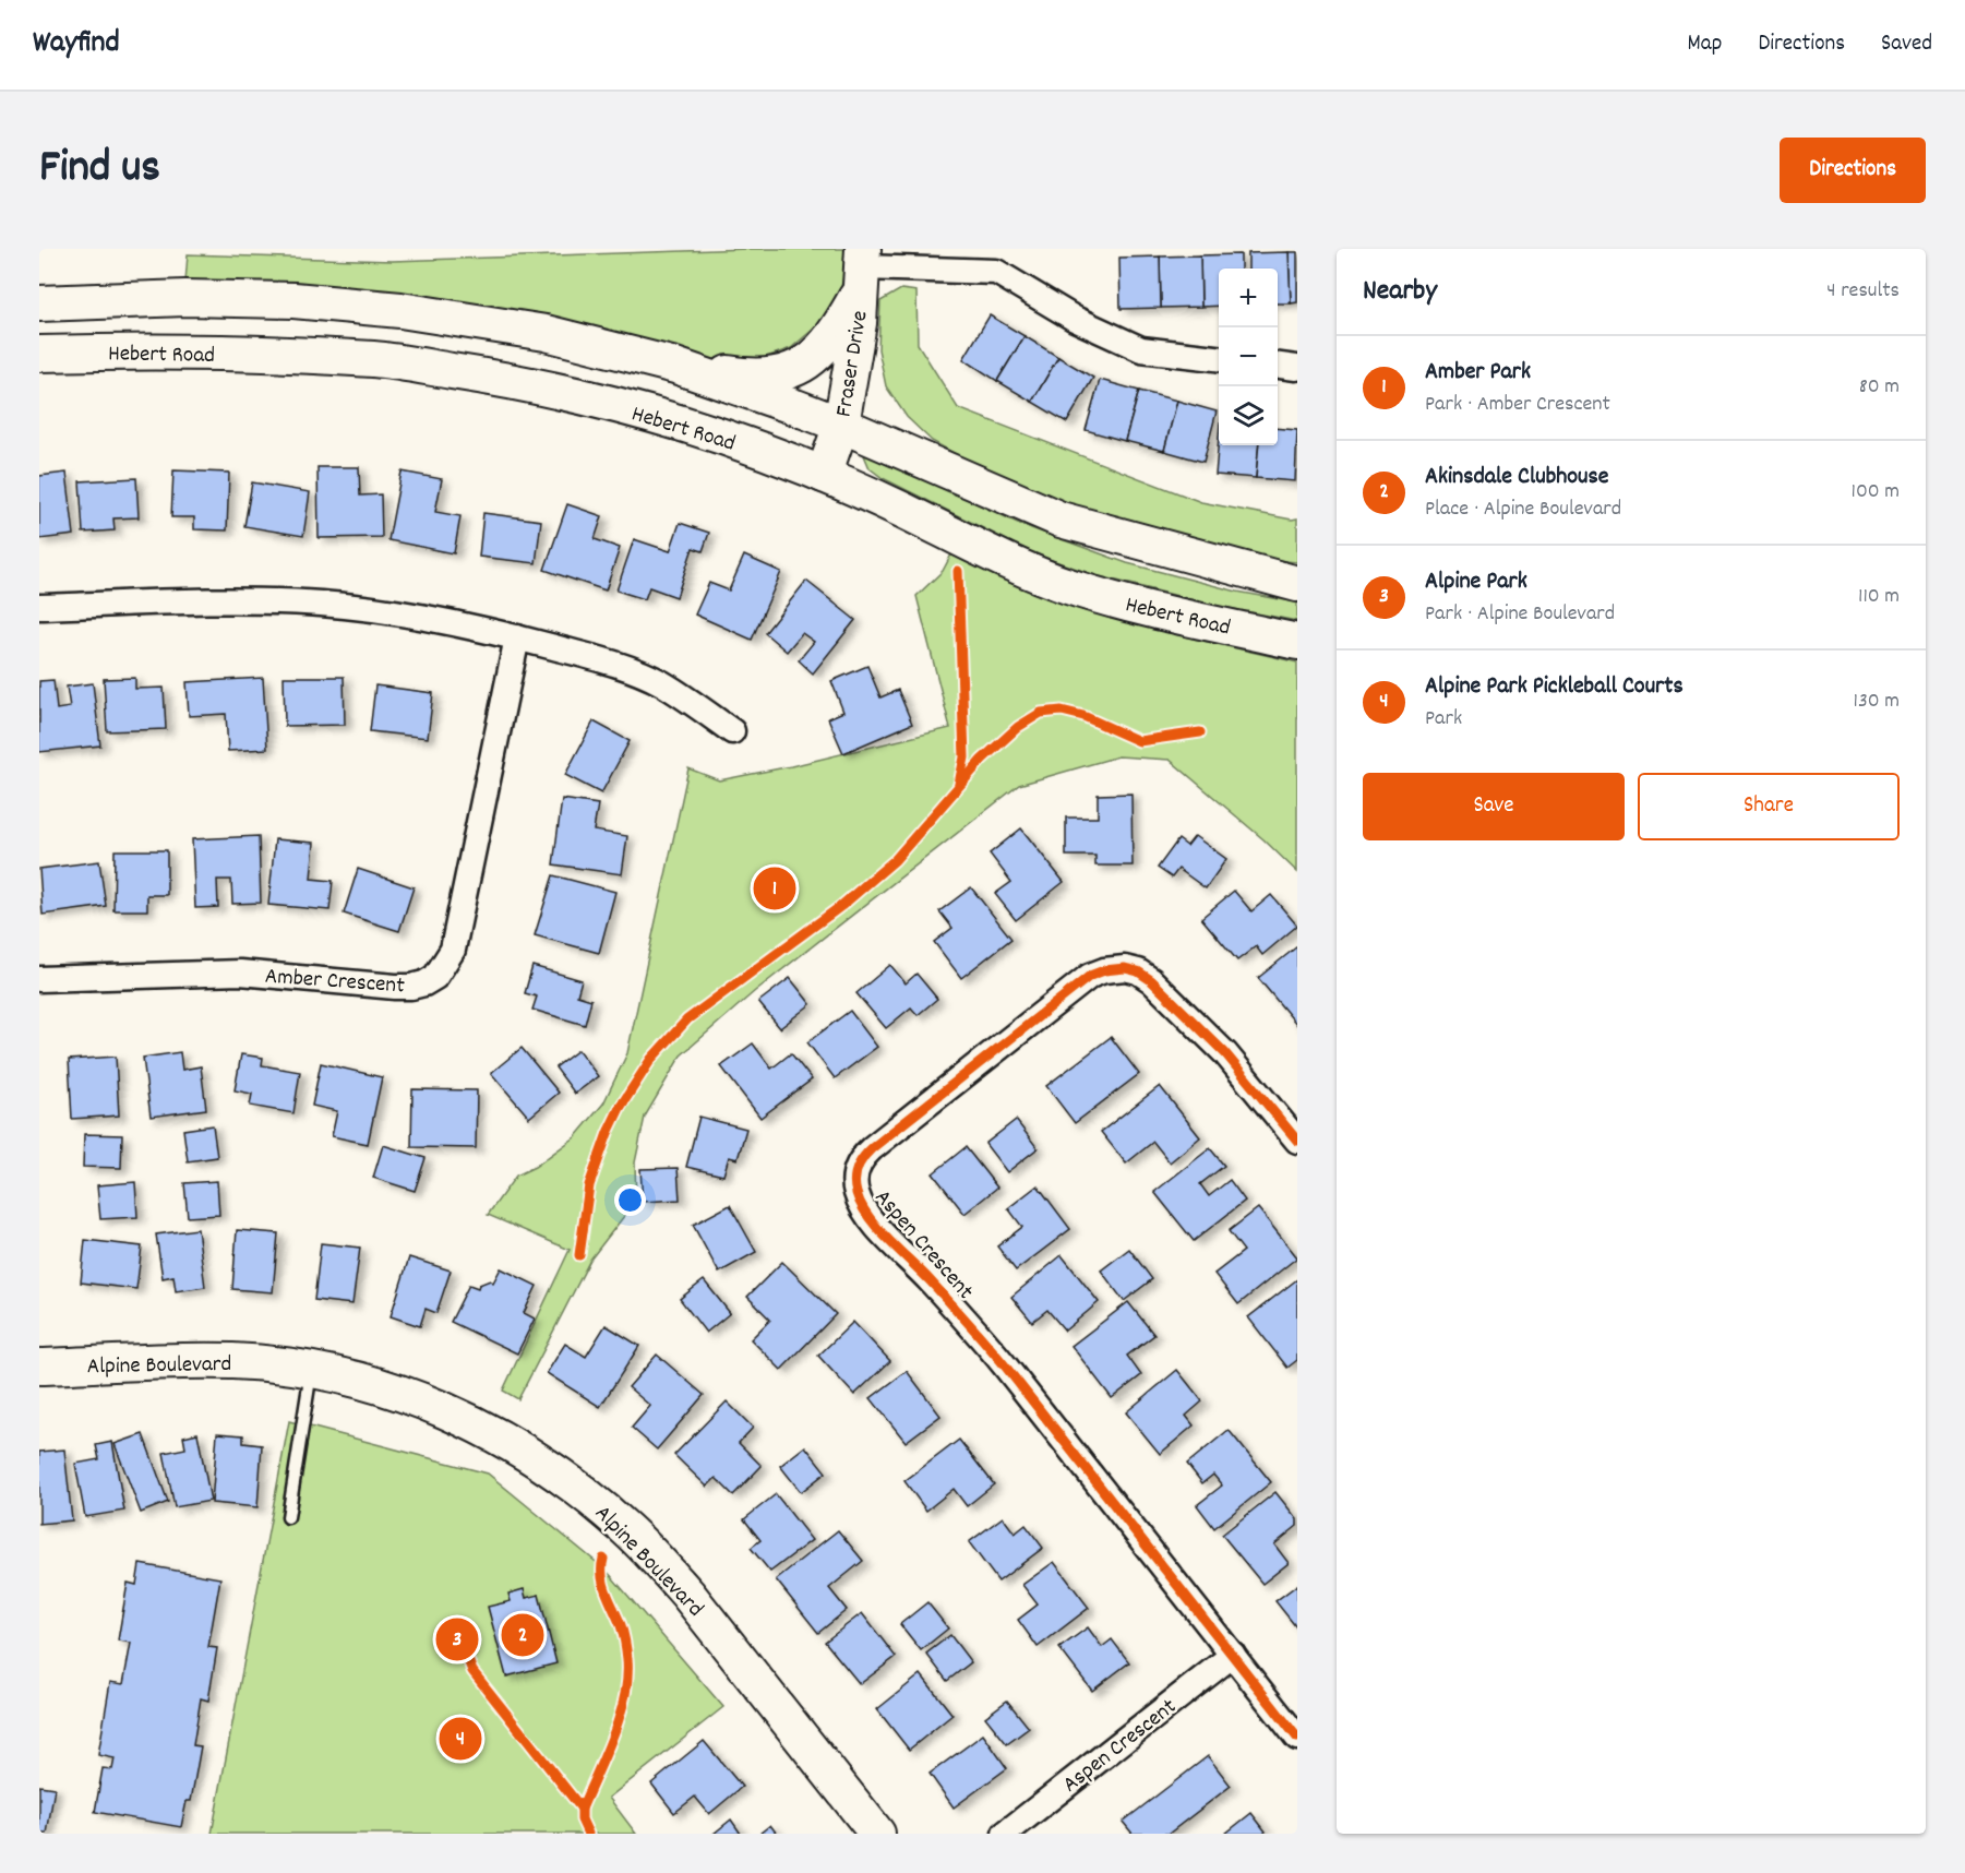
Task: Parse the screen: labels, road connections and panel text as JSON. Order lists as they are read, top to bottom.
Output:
{
  "streets": {
    "main road": ["Hebert Road", "Fraser Drive", "Alpine Boulevard"],
    "street": ["Amber Crescent", "Aspen Crescent"]
  },
  "crossings": [
    ["Hebert Road", "Fraser Drive"]
  ],
  "page": {
    "header": "Wayfind",
    "nav": ["Map", "Directions", "Saved"],
    "title": "Find us",
    "buttons": [
      "Directions",
      ["Save", "Share"]
    ],
    "heading": ["Nearby", "4 results"],
    "map_buttons": ["+", "−"],
    "list": [
      {
        "mark": "1",
        "name": "Amber Park",
        "note": "Park · Amber Crescent",
        "value": "80 m"
      },
      {
        "mark": "2",
        "name": "Akinsdale Clubhouse",
        "note": "Place · Alpine Boulevard",
        "value": "100 m"
      },
      {
        "mark": "3",
        "name": "Alpine Park",
        "note": "Park · Alpine Boulevard",
        "value": "110 m"
      },
      {
        "mark": "4",
        "name": "Alpine Park Pickleball Courts",
        "note": "Park",
        "value": "130 m"
      }
    ],
    "pins": [
      "1",
      "2",
      "3",
      "4"
    ]
  }
}
